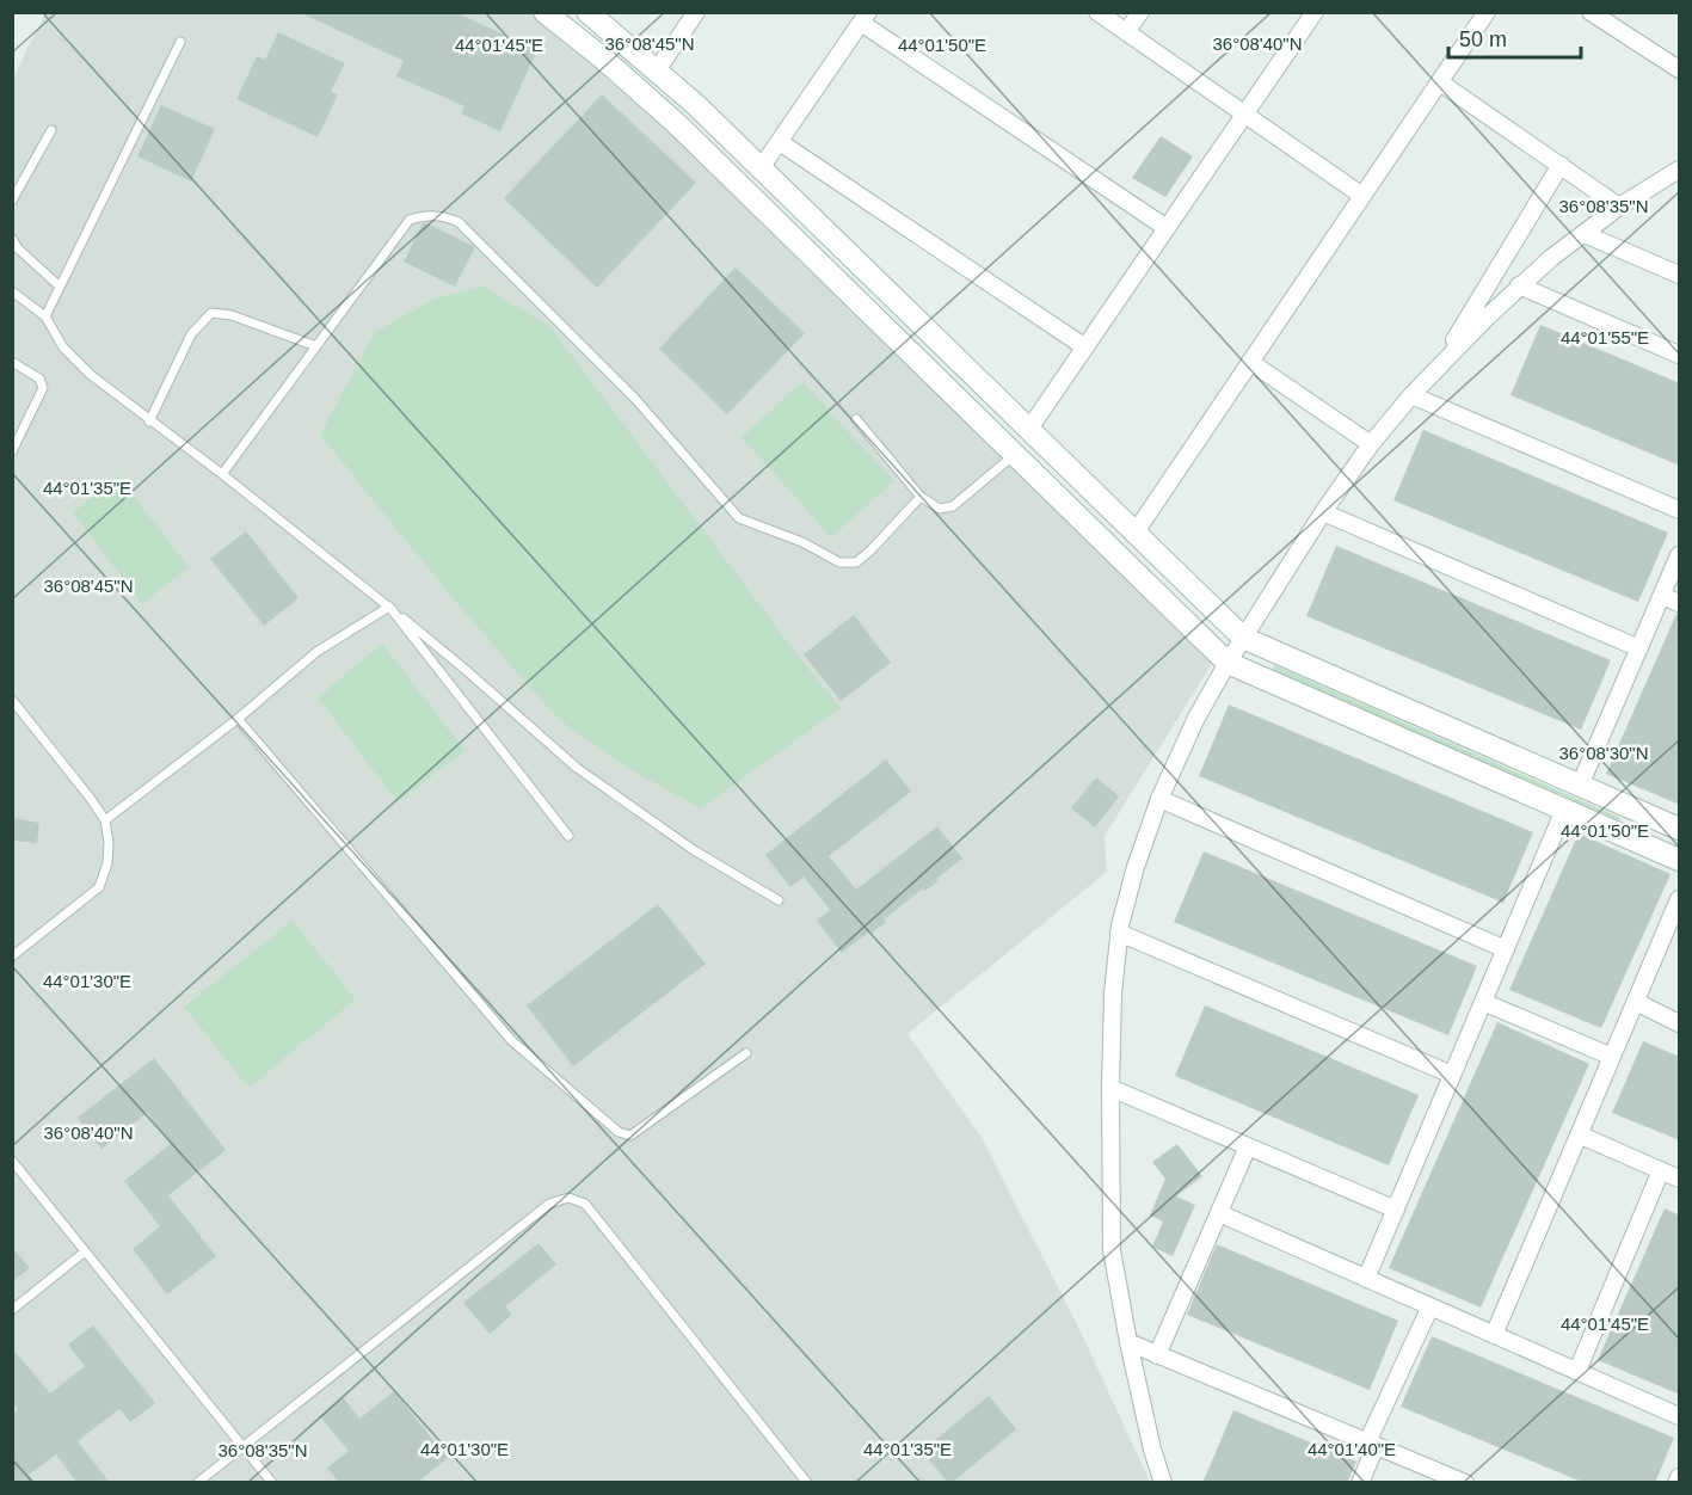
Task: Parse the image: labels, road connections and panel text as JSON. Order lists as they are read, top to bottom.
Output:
{
  "scale_bar": "50 m",
  "coordinates": [
    "36°08'45\"N",
    "36°08'40\"N",
    "44°01'45\"E",
    "44°01'50\"E",
    "36°08'35\"N",
    "44°01'55\"E",
    "44°01'35\"E",
    "36°08'30\"N",
    "44°01'30\"E",
    "44°01'40\"E"
  ]
}
